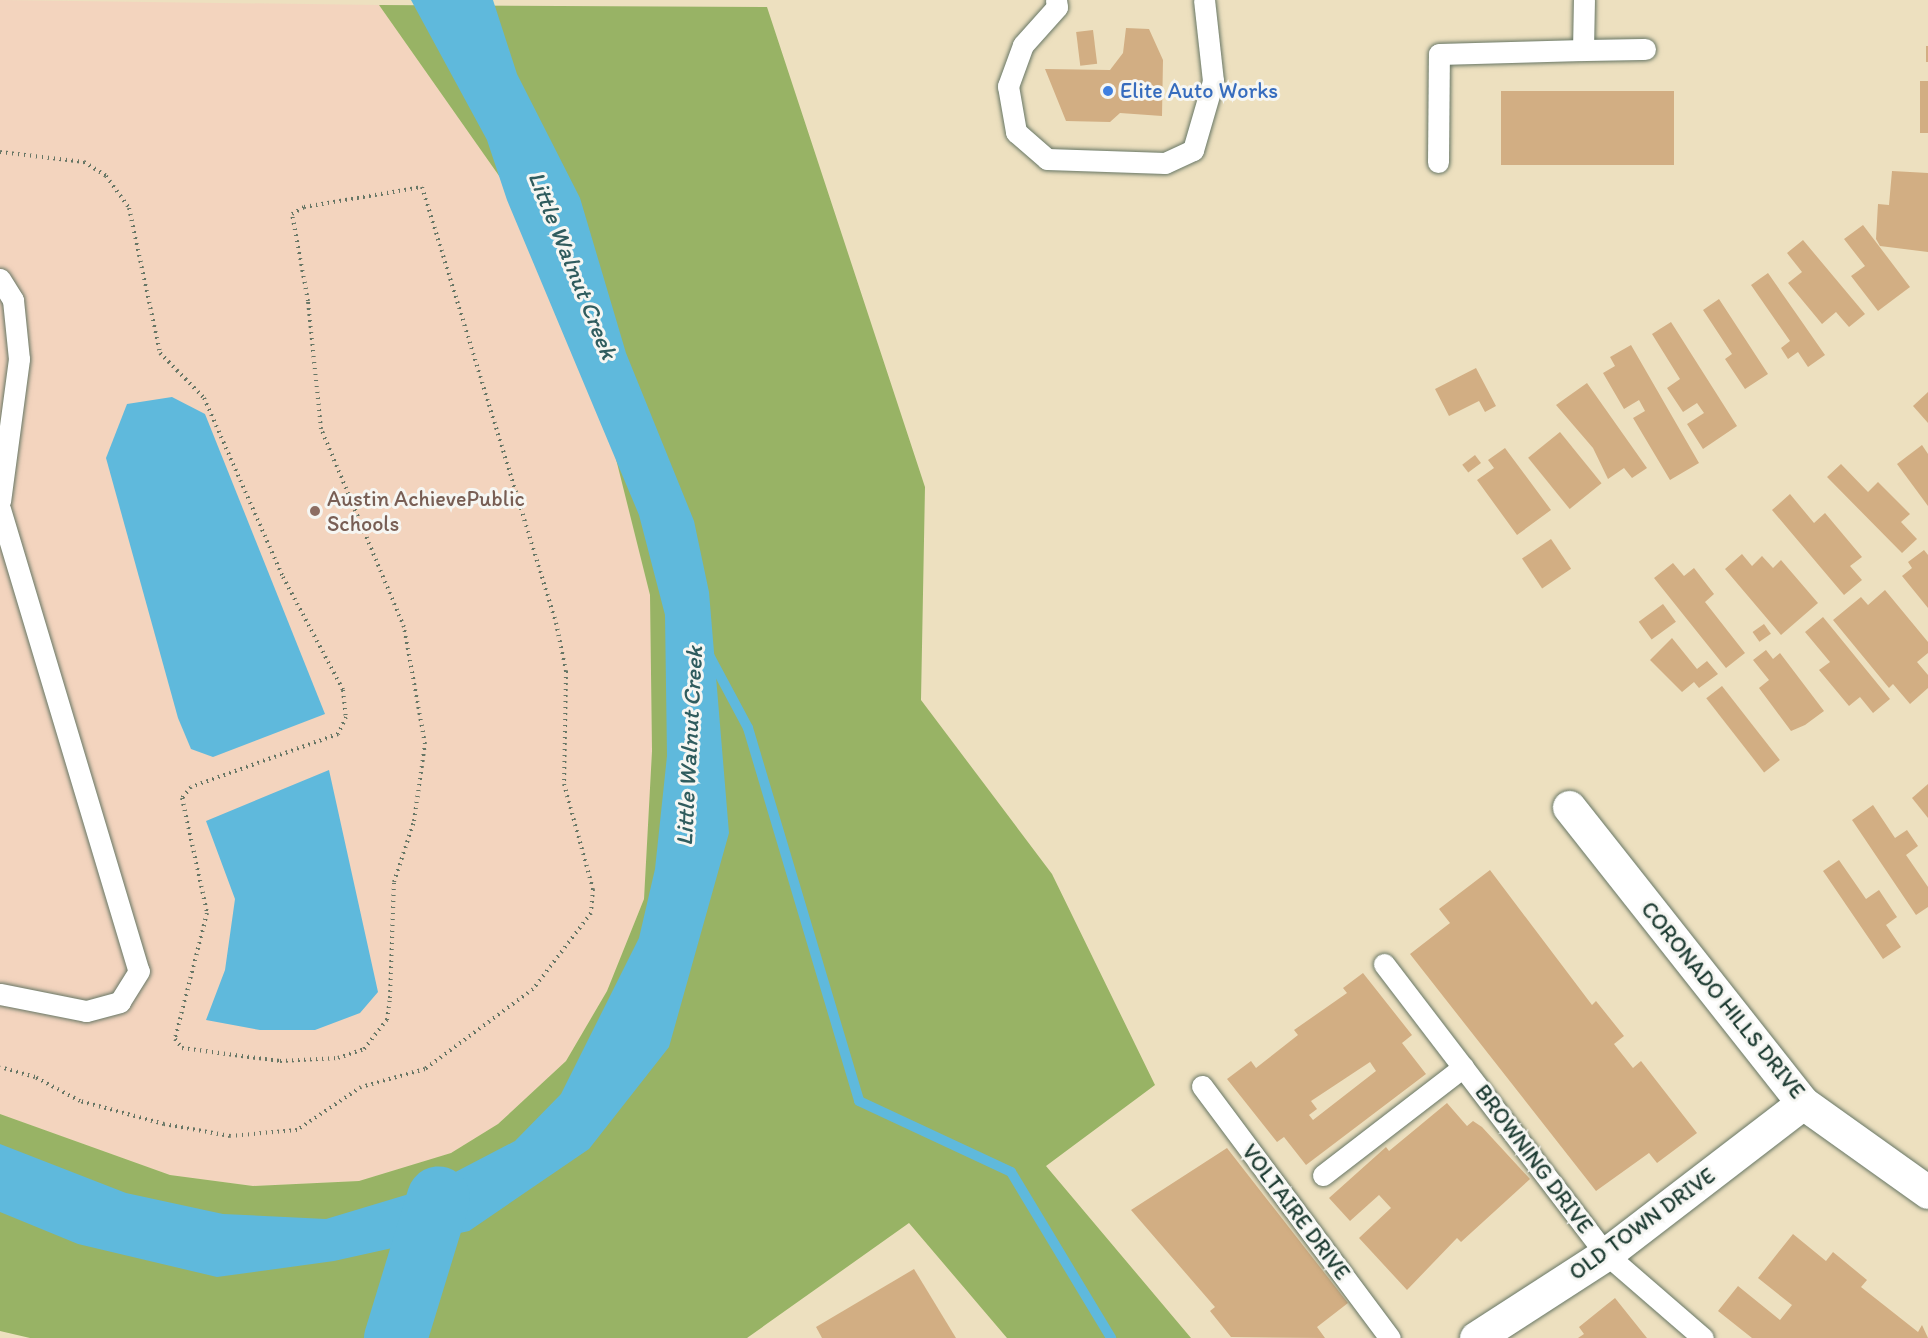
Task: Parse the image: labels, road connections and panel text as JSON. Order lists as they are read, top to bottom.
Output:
{
  "streets": {
    "street": ["CORONADO HILLS DRIVE", "OLD TOWN DRIVE"],
    "lane": ["BROWNING DRIVE", "VOLTAIRE DRIVE"]
  },
  "crossings": [
    ["CORONADO HILLS DRIVE", "OLD TOWN DRIVE"],
    ["BROWNING DRIVE", "OLD TOWN DRIVE"]
  ],
  "water": ["Little Walnut Creek"],
  "places": ["Elite Auto Works", "Austin AchievePublic Schools"]
}
